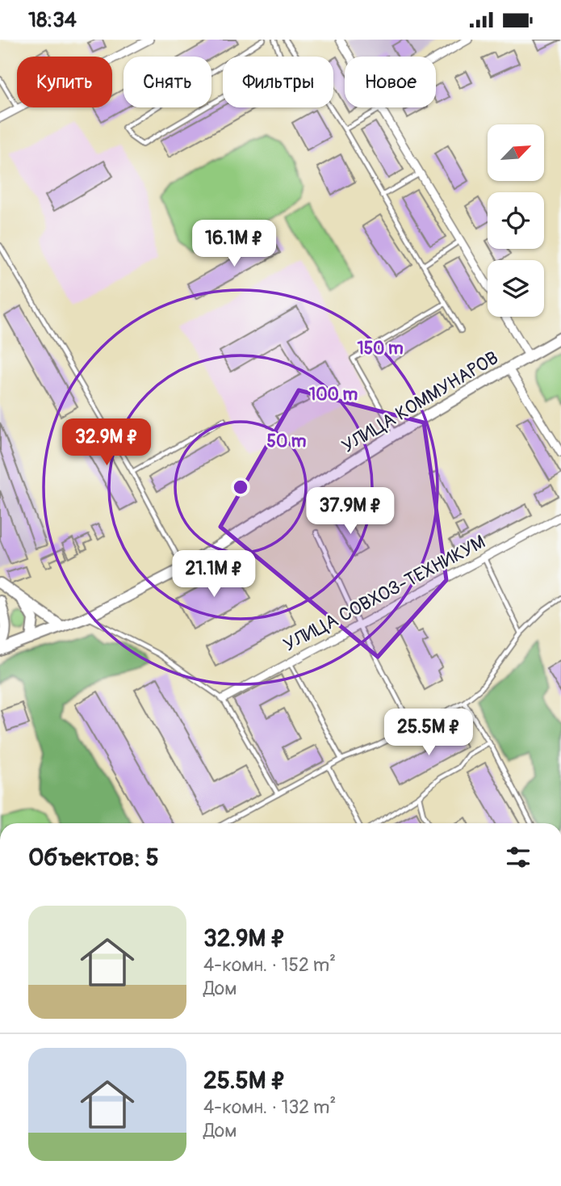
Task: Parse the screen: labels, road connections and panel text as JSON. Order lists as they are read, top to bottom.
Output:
{
  "streets": {
    "main road": ["УЛИЦА КОММУНАРОВ"],
    "street": ["УЛИЦА СОВХОЗ-ТЕХНИКУМ"]
  },
  "north": "top right",
  "page": {
    "status": "18:34",
    "chip": [
      "Купить",
      "Снять",
      "Фильтры",
      "Новое"
    ],
    "price": [
      "16.1M ₽",
      "32.9M ₽",
      "37.9M ₽",
      "21.1M ₽",
      "25.5M ₽"
    ],
    "heading": "Объектов: 5",
    "list": [
      {
        "name": "32.9M ₽",
        "note": "4-комн. · 152 m² · Дом"
      },
      {
        "name": "25.5M ₽",
        "note": "4-комн. · 132 m² · Дом"
      }
    ]
  },
  "rings": ["150 m", "100 m", "50 m"]
}
